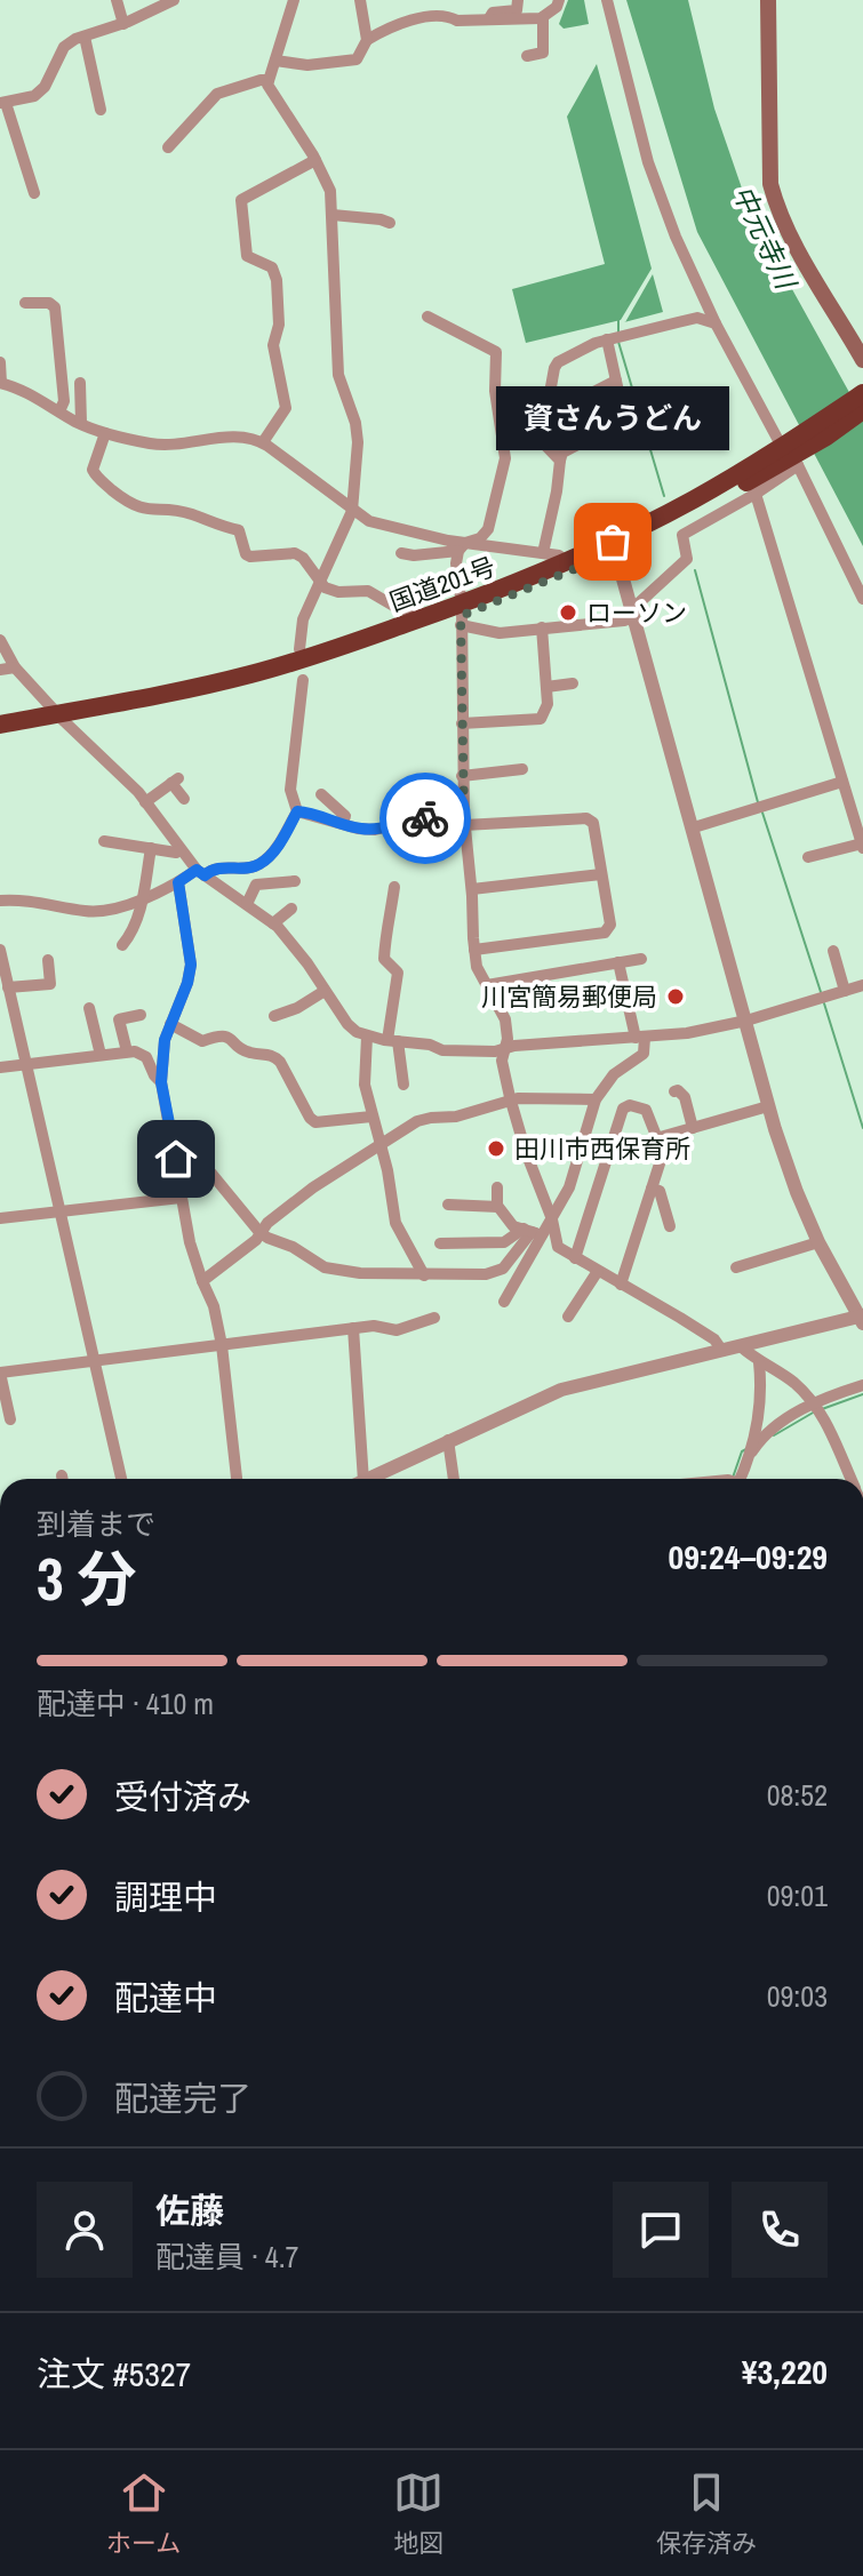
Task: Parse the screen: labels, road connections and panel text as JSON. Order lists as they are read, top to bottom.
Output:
{
  "streets": {
    "highway": ["国道201号"]
  },
  "water": ["中元寺川"],
  "places": [
    "資さんうどん",
    "ローソン",
    "川宮簡易郵便局",
    "田川市西保育所"
  ],
  "page": {
    "bubble": "資さんうどん",
    "heading": ["3 分", "到着まで", "09:24–09:29"],
    "panel": [
      "佐藤",
      "配達員 · 4.7",
      "注文 #5327",
      "¥3,220"
    ],
    "bar": "配達中 · 410 m",
    "list": [
      ["受付済み", "08:52"],
      ["調理中", "09:01"],
      ["配達中", "09:03"],
      "配達完了"
    ],
    "tabs": ["ホーム", "地図", "保存済み"]
  }
}
